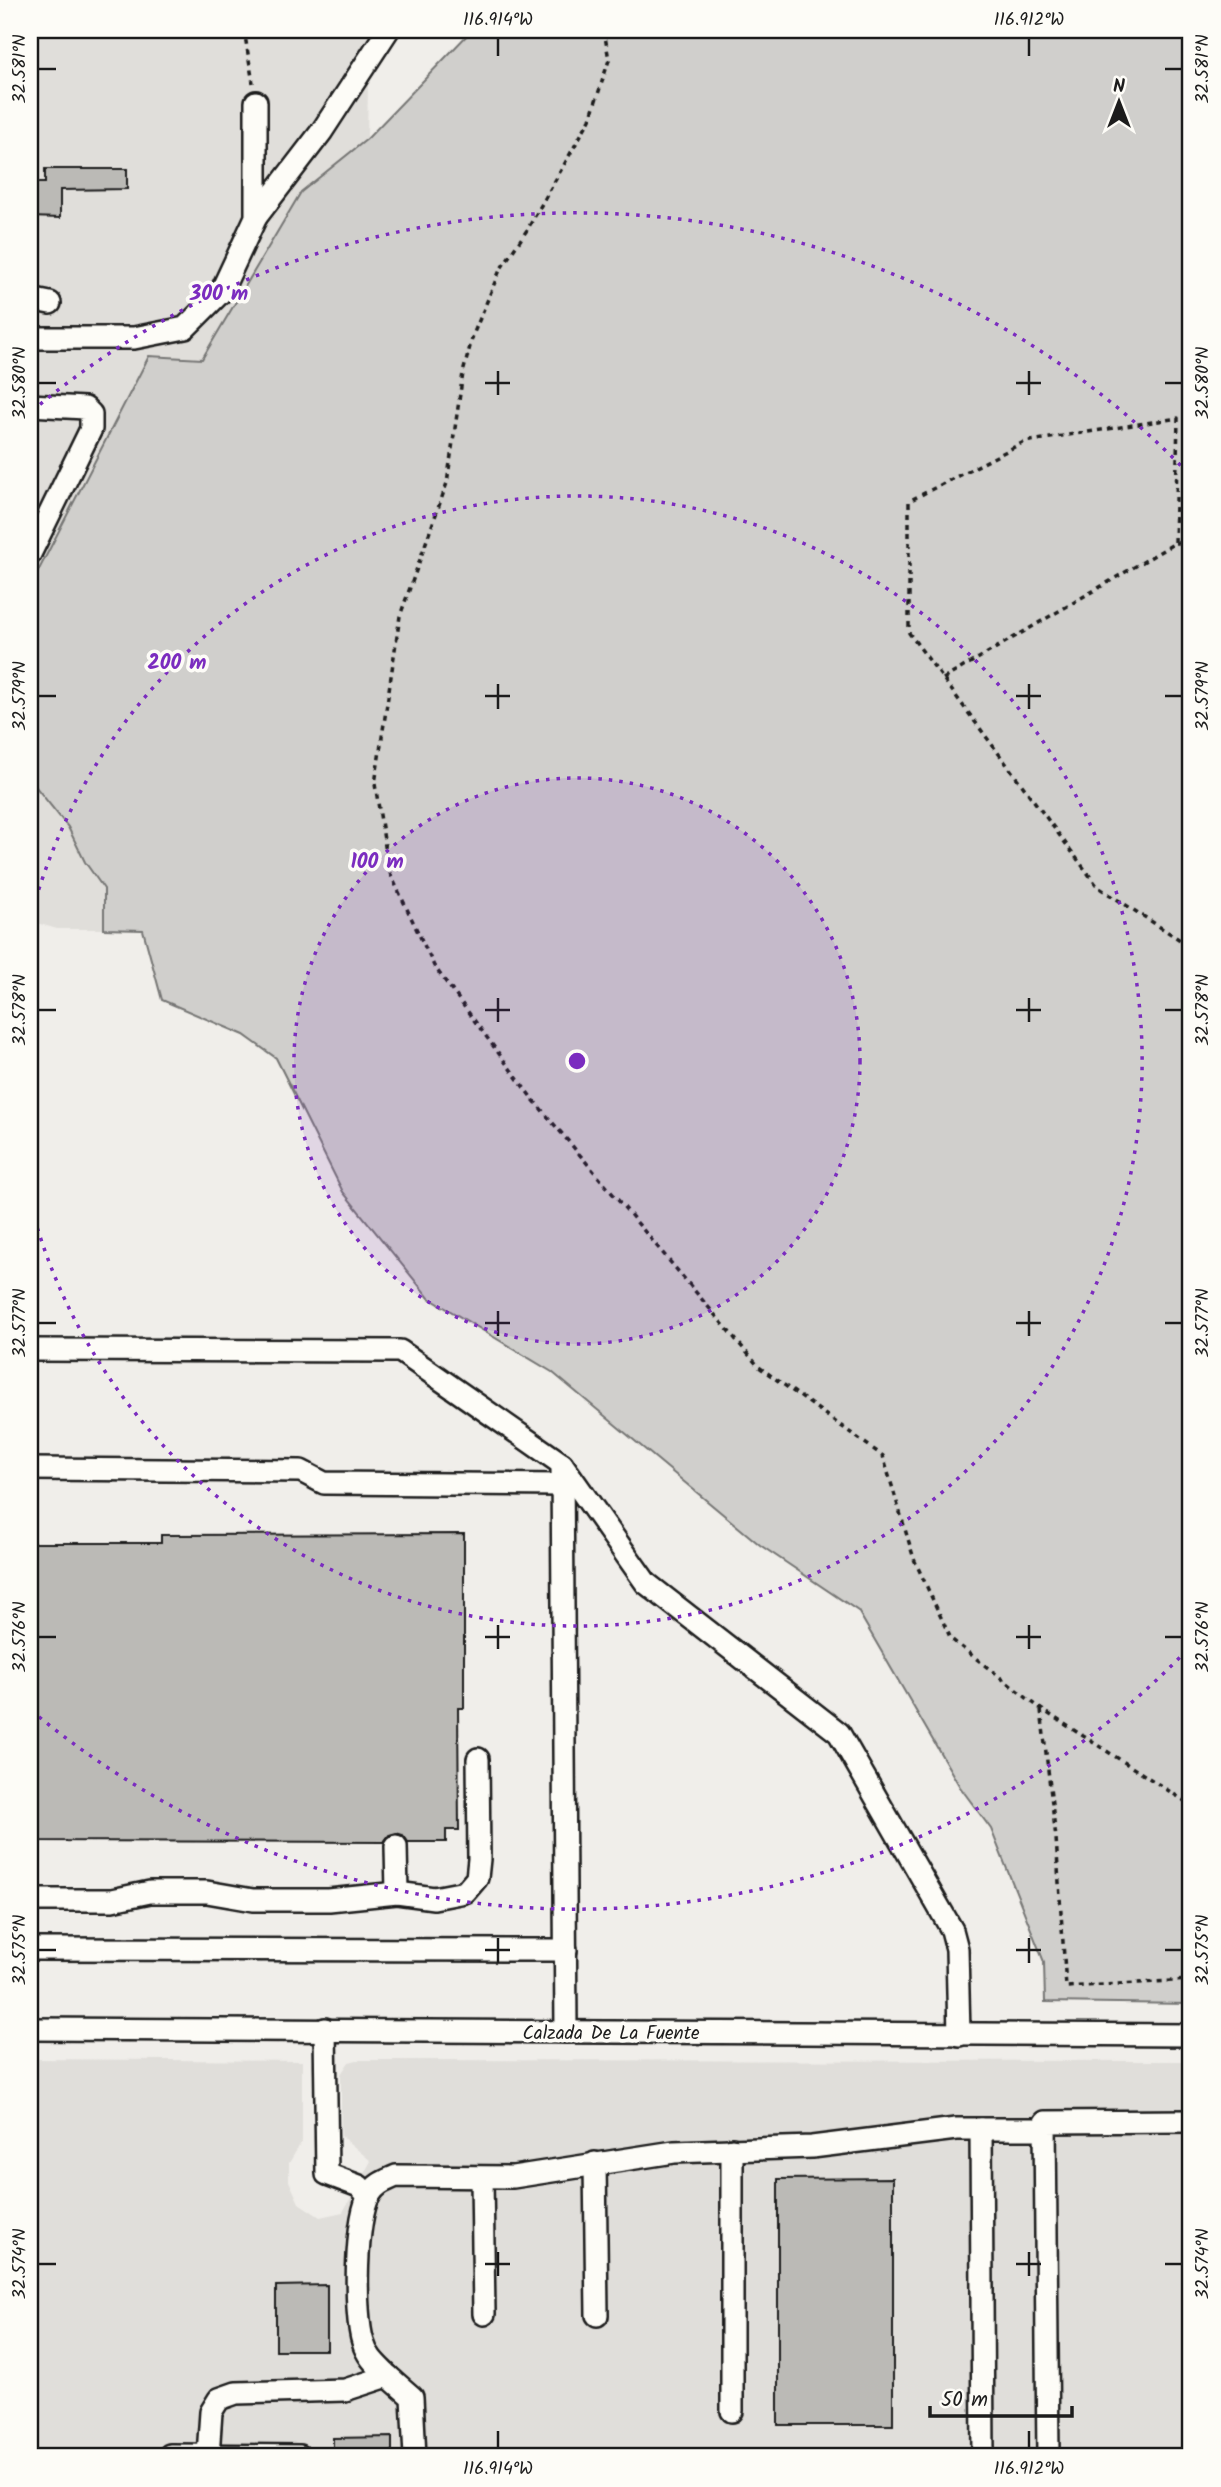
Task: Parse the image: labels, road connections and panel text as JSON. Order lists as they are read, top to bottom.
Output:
{
  "streets": {
    "street": ["Calzada De La Fuente"]
  },
  "scale_bar": "50 m",
  "north": "top",
  "coordinates": [
    "116.914°W",
    "116.912°W",
    "32.581°N",
    "32.580°N",
    "32.579°N",
    "32.578°N",
    "32.577°N",
    "32.576°N",
    "32.575°N",
    "32.574°N"
  ],
  "rings": ["300 m", "200 m", "100 m"]
}
